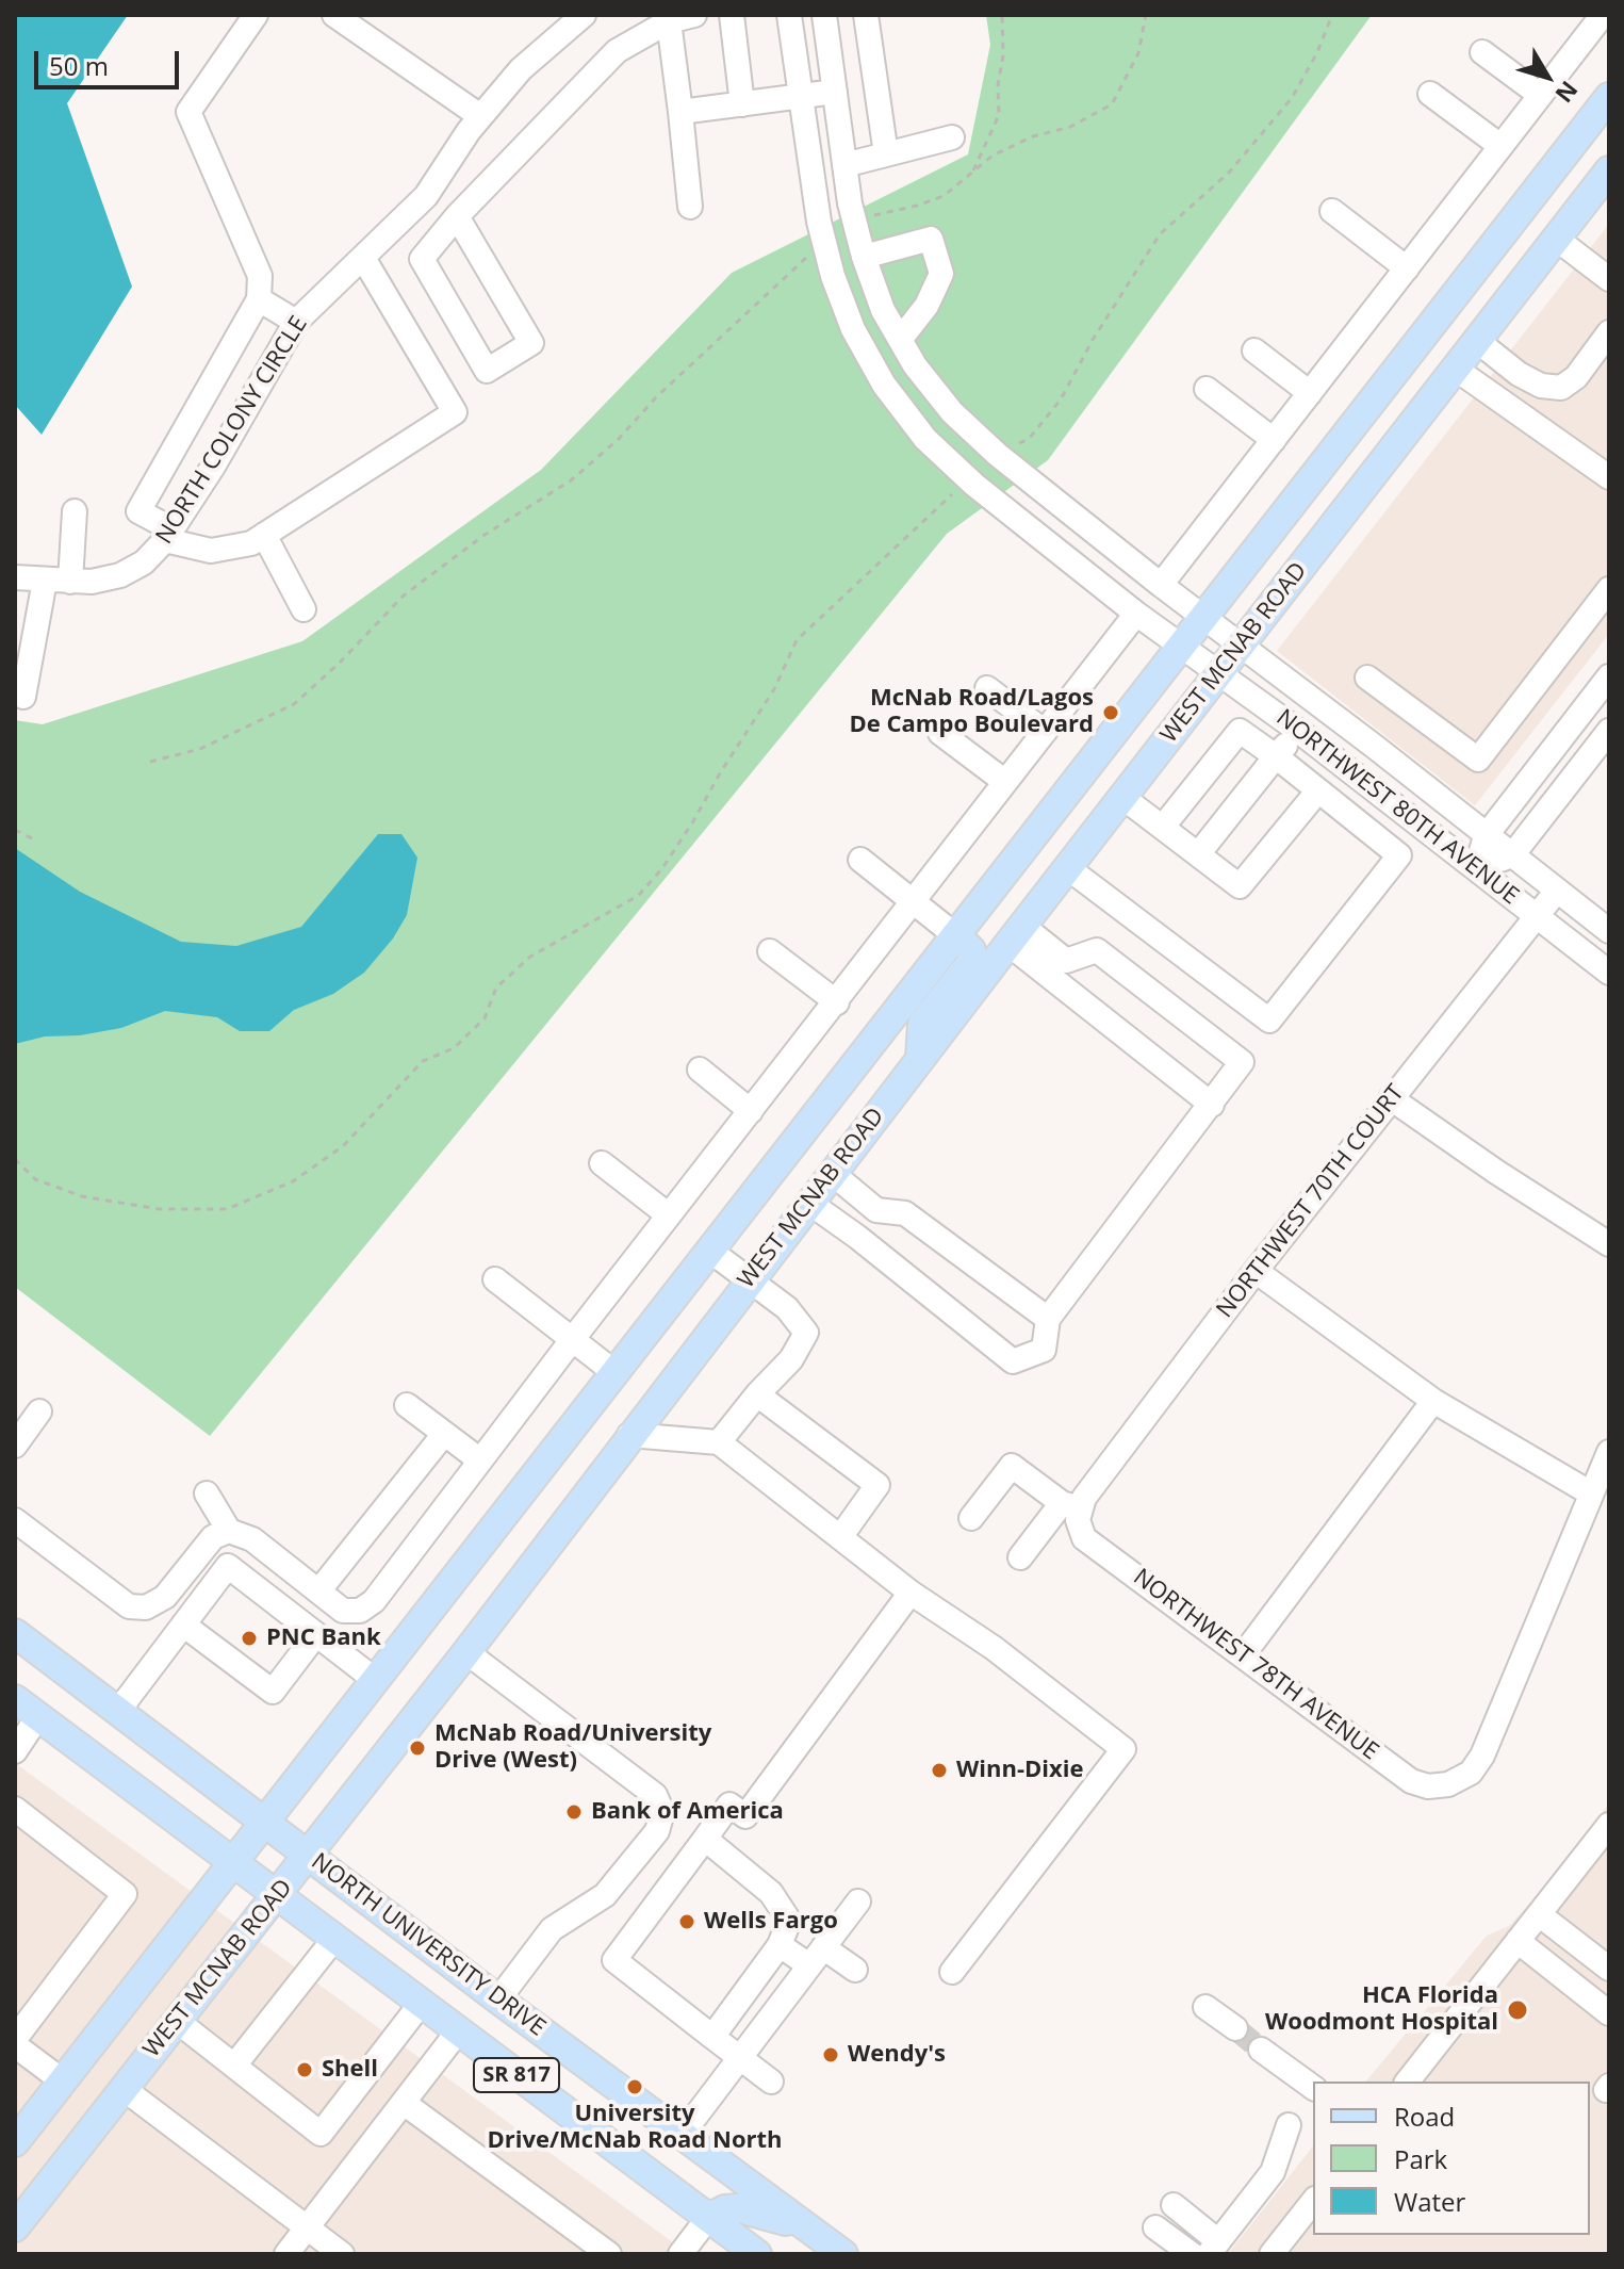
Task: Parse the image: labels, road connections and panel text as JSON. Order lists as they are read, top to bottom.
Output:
{
  "streets": {
    "main road": ["WEST MCNAB ROAD", "NORTH UNIVERSITY DRIVE", "SR 817"],
    "street": [
      "NORTH COLONY CIRCLE",
      "NORTHWEST 80TH AVENUE",
      "NORTHWEST 70TH COURT",
      "NORTHWEST 78TH AVENUE"
    ]
  },
  "crossings": [
    ["WEST MCNAB ROAD", "NORTHWEST 80TH AVENUE"],
    ["WEST MCNAB ROAD", "NORTH UNIVERSITY DRIVE"],
    ["WEST MCNAB ROAD", "SR 817"],
    ["NORTHWEST 80TH AVENUE", "NORTHWEST 70TH COURT"],
    ["NORTHWEST 70TH COURT", "NORTHWEST 78TH AVENUE"]
  ],
  "places": [
    "McNab Road/Lagos De Campo Boulevard",
    "PNC Bank",
    "McNab Road/University Drive (West)",
    "Winn-Dixie",
    "Bank of America",
    "Wells Fargo",
    "HCA Florida Woodmont Hospital",
    "Wendy's",
    "Shell",
    "University Drive/McNab Road North"
  ],
  "legend": ["Road", "Park", "Water"],
  "scale_bar": "50 m",
  "north": "bottom right"
}
